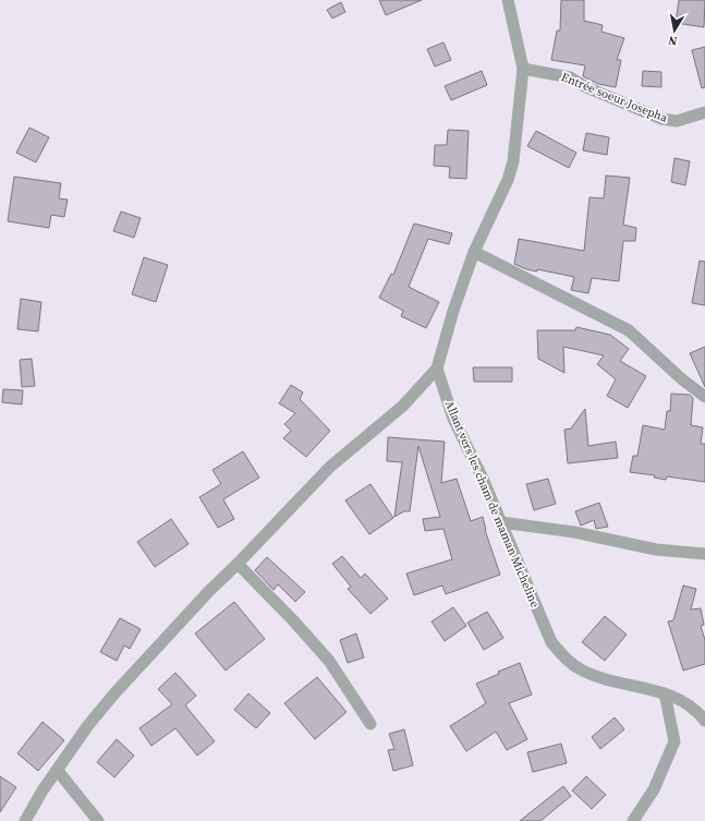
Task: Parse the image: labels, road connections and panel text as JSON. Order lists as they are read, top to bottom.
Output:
{
  "streets": {
    "street": ["Entrée soeur Josepha", "Allant vers les cham de maman Micheline"]
  },
  "north": "bottom"
}
